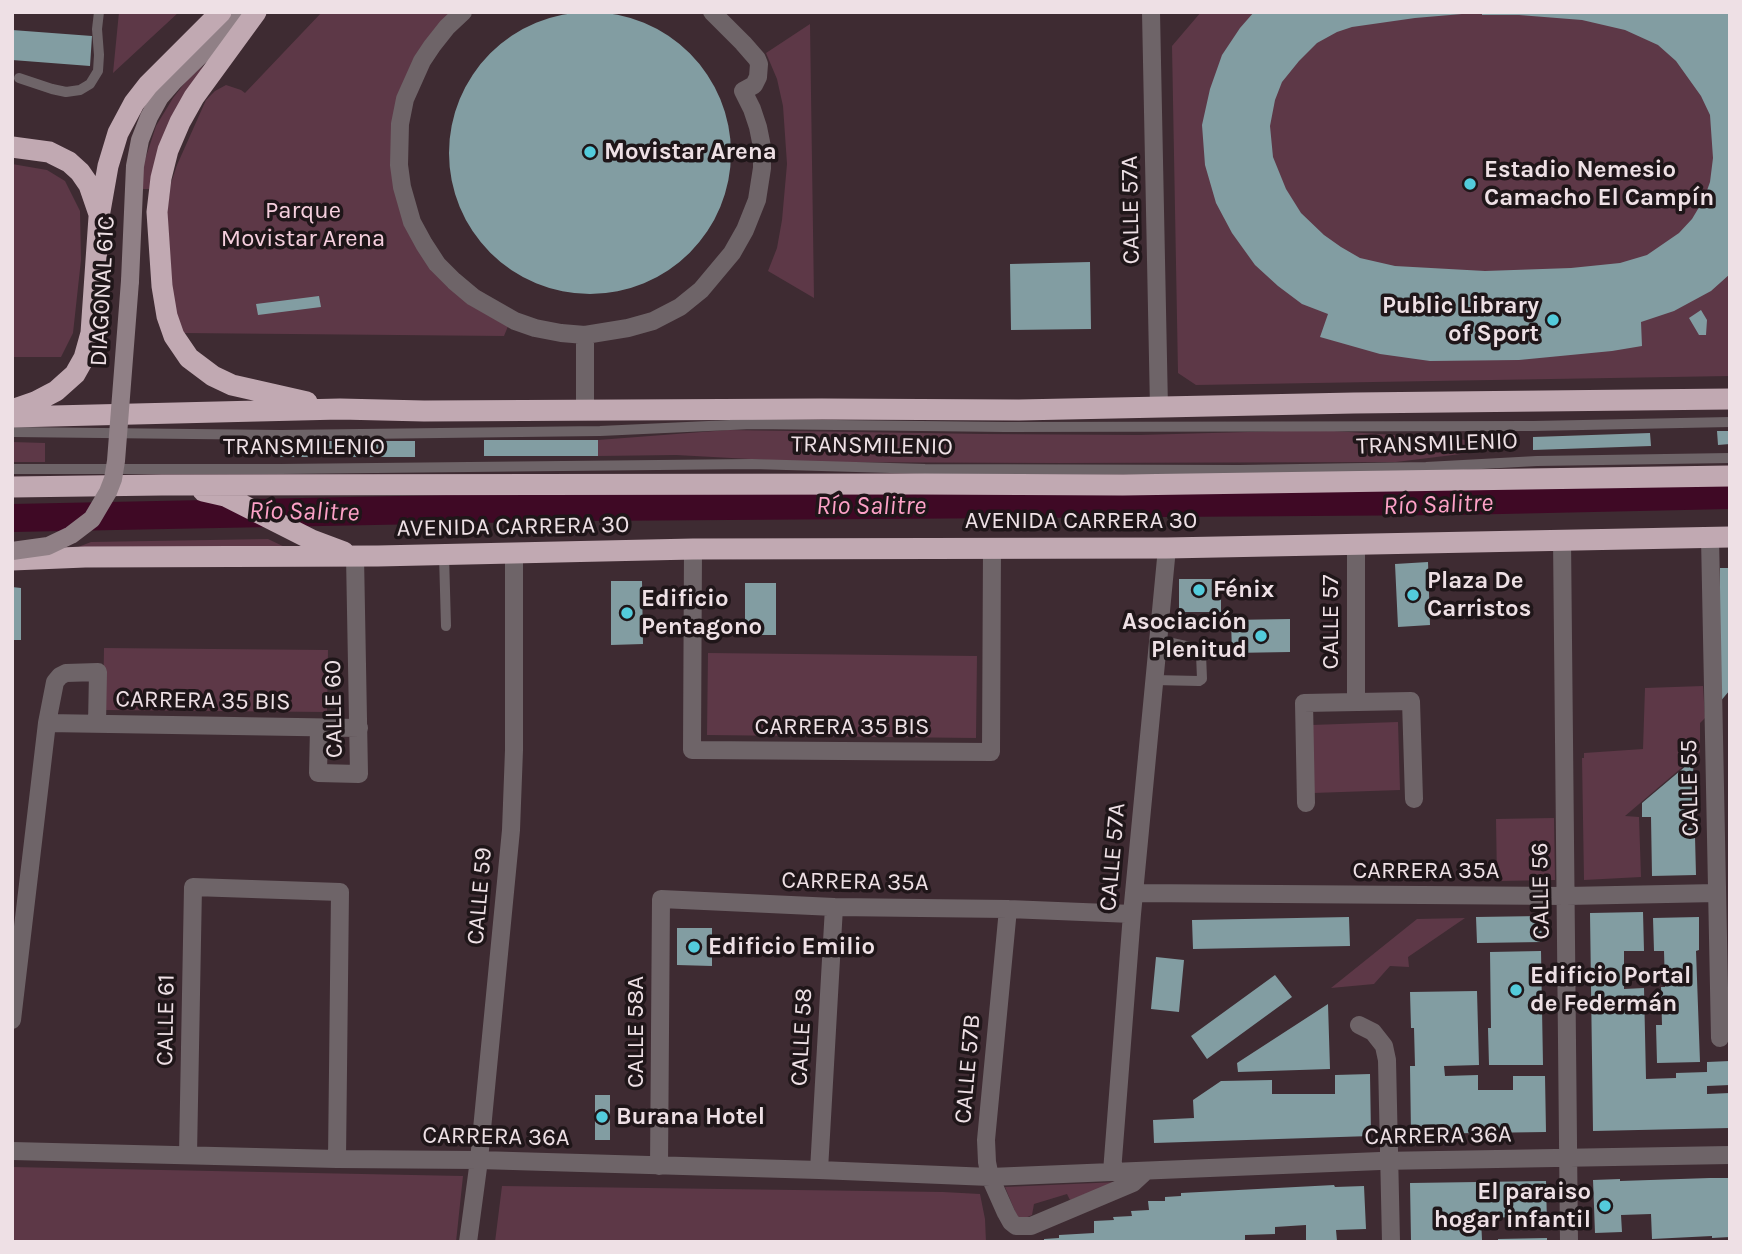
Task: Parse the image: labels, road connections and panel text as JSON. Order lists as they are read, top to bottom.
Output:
{
  "streets": {
    "highway": ["AVENIDA CARRERA 30"],
    "main road": ["DIAGONAL 61C"],
    "street": [
      "CALLE 57A",
      "CALLE 57",
      "CARRERA 35 BIS",
      "CALLE 60",
      "CALLE 55",
      "CARRERA 35A",
      "CALLE 56",
      "CALLE 59",
      "CALLE 61",
      "CALLE 58A",
      "CALLE 58",
      "CALLE 57B",
      "CARRERA 36A"
    ],
    "lane": ["TRANSMILENIO"]
  },
  "crossings": [
    ["CALLE 57A", "AVENIDA CARRERA 30"],
    ["CALLE 57A", "CARRERA 35A"],
    ["CALLE 57A", "CARRERA 36A"],
    ["AVENIDA CARRERA 30", "CALLE 57"],
    ["AVENIDA CARRERA 30", "CARRERA 35 BIS"],
    ["AVENIDA CARRERA 30", "CALLE 60"],
    ["AVENIDA CARRERA 30", "CALLE 55"],
    ["AVENIDA CARRERA 30", "CALLE 56"],
    ["AVENIDA CARRERA 30", "CALLE 59"],
    ["CARRERA 35 BIS", "CALLE 60"],
    ["CALLE 55", "CARRERA 35A"],
    ["CARRERA 35A", "CALLE 56"],
    ["CARRERA 35A", "CALLE 58A"],
    ["CARRERA 35A", "CALLE 58"],
    ["CARRERA 35A", "CALLE 57B"],
    ["CALLE 56", "CARRERA 36A"],
    ["CALLE 59", "CARRERA 36A"],
    ["CALLE 61", "CARRERA 36A"],
    ["CALLE 58A", "CARRERA 36A"],
    ["CALLE 58", "CARRERA 36A"],
    ["CALLE 57B", "CARRERA 36A"]
  ],
  "water": ["Río Salitre"],
  "parks": ["Parque Movistar Arena"],
  "places": [
    "Movistar Arena",
    "Estadio Nemesio Camacho El Campín",
    "Public Library of Sport",
    "Fénix",
    "Plaza De Carristos",
    "Edificio Pentagono",
    "Asociación Plenitud",
    "Edificio Emilio",
    "Edificio Portal de Federmán",
    "Burana Hotel",
    "El paraiso hogar infantil"
  ]
}
